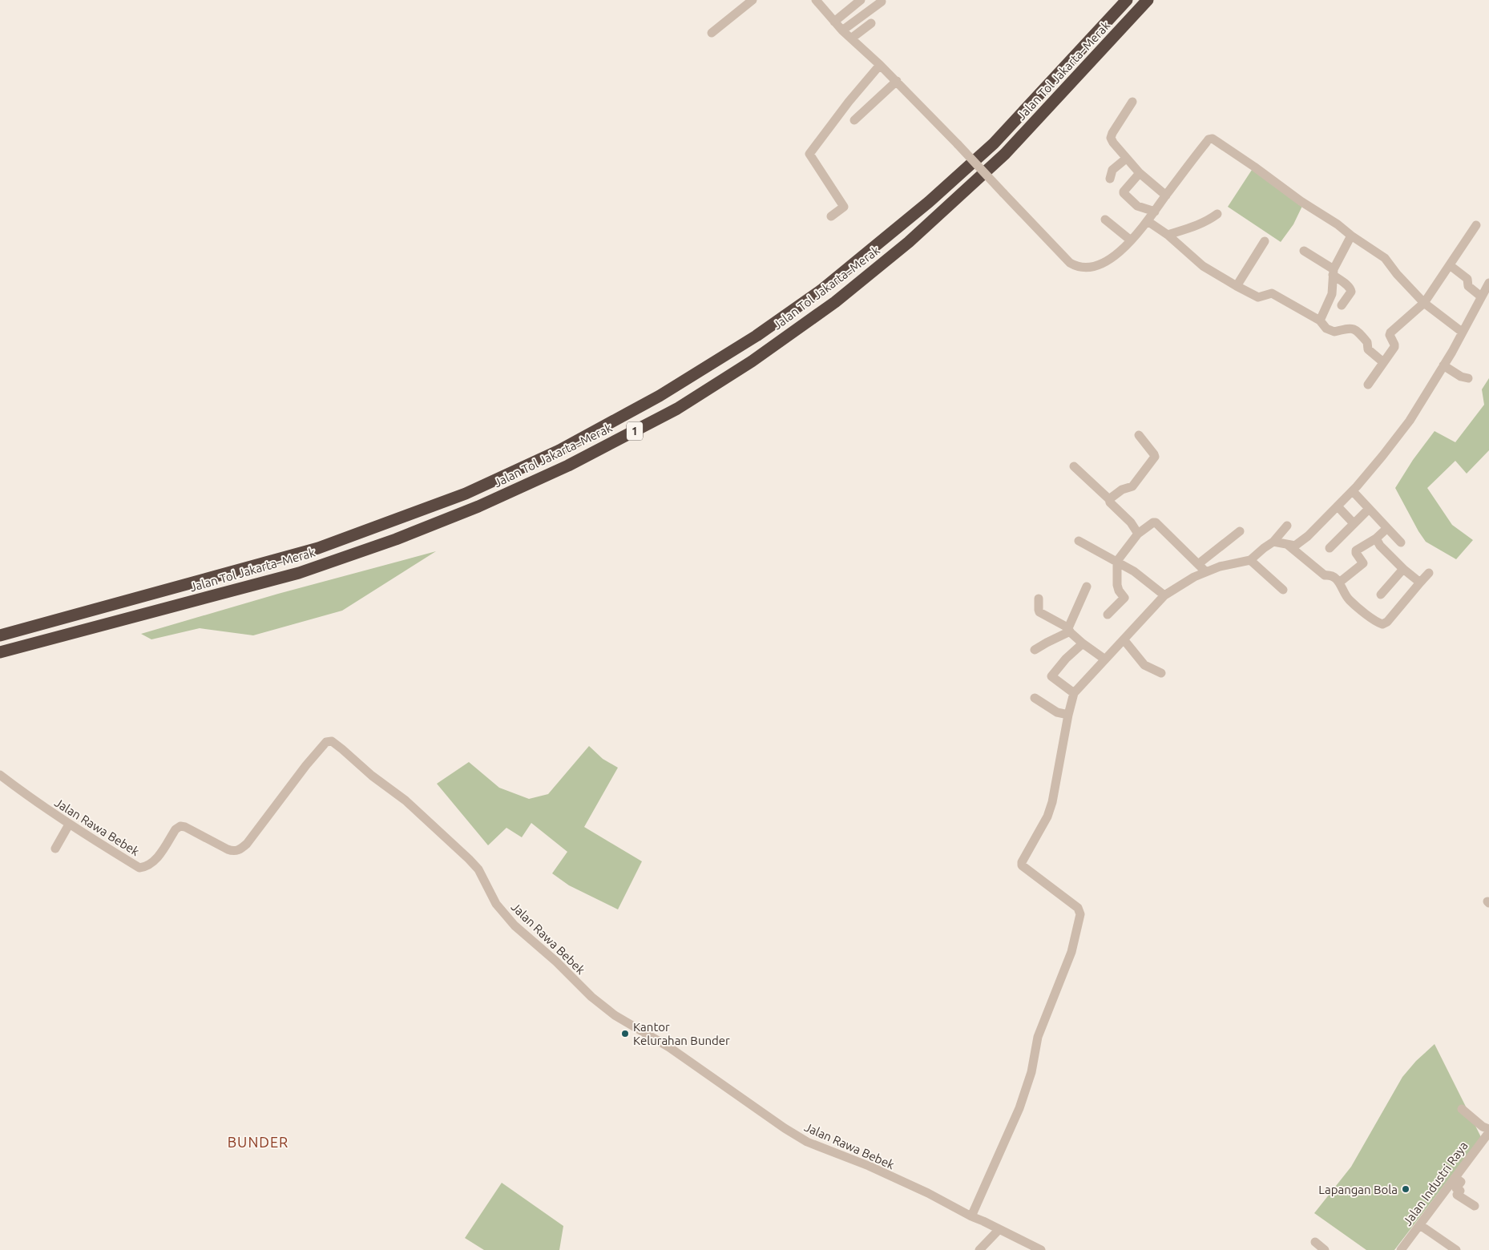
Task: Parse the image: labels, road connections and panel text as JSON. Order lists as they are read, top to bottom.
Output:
{
  "streets": {
    "highway": ["Jalan Tol Jakarta–Merak", "1"],
    "street": ["Jalan Rawa Bebek", "Jalan Industri Raya"]
  },
  "districts": ["BUNDER"],
  "places": ["Kantor Kelurahan Bunder", "Lapangan Bola"]
}
